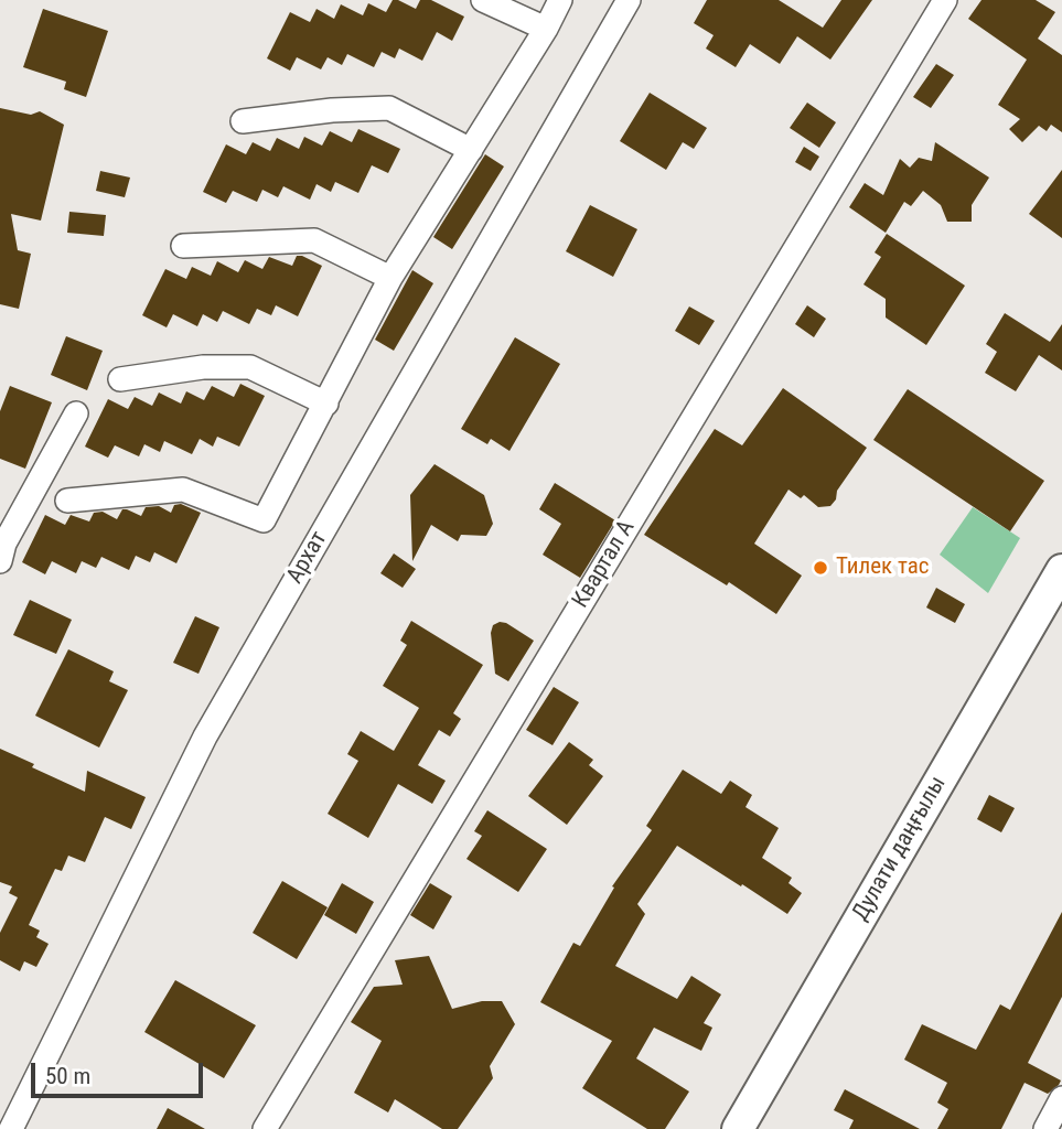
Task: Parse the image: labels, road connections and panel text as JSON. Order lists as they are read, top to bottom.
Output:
{
  "streets": {
    "main road": ["Дулати даңғылы"],
    "street": ["Архат", "Квартал А"]
  },
  "places": ["Тилек тас"],
  "scale_bar": "50 m"
}
